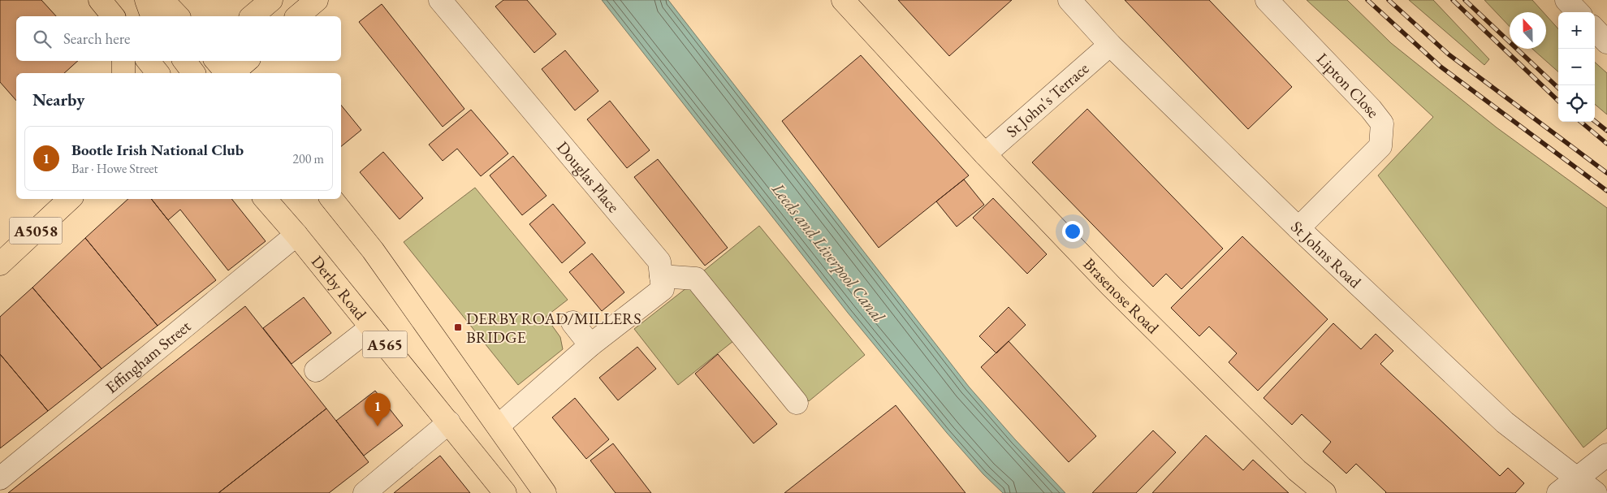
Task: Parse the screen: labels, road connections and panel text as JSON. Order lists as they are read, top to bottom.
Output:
{
  "streets": {
    "main road": [
      "A5058",
      "Derby Road",
      "Brasenose Road",
      "A565"
    ],
    "street": [
      "Lipton Close",
      "St John's Terrace",
      "Douglas Place",
      "St Johns Road",
      "Effingham Street"
    ]
  },
  "crossings": [
    ["Lipton Close", "St Johns Road"],
    ["St John's Terrace", "St Johns Road"],
    ["St John's Terrace", "Brasenose Road"],
    ["Douglas Place", "A565"],
    ["Derby Road", "Effingham Street"]
  ],
  "water": ["Leeds and Liverpool Canal"],
  "places": {
    "transit": ["DERBY ROAD/MILLERS BRIDGE"]
  },
  "north": "top",
  "page": {
    "map_buttons": ["+", "−"],
    "search": "Search here",
    "heading": "Nearby",
    "list": [
      {
        "mark": "1",
        "name": "Bootle Irish National Club",
        "note": "Bar · Howe Street",
        "value": "200 m"
      }
    ],
    "pins": "1"
  }
}
